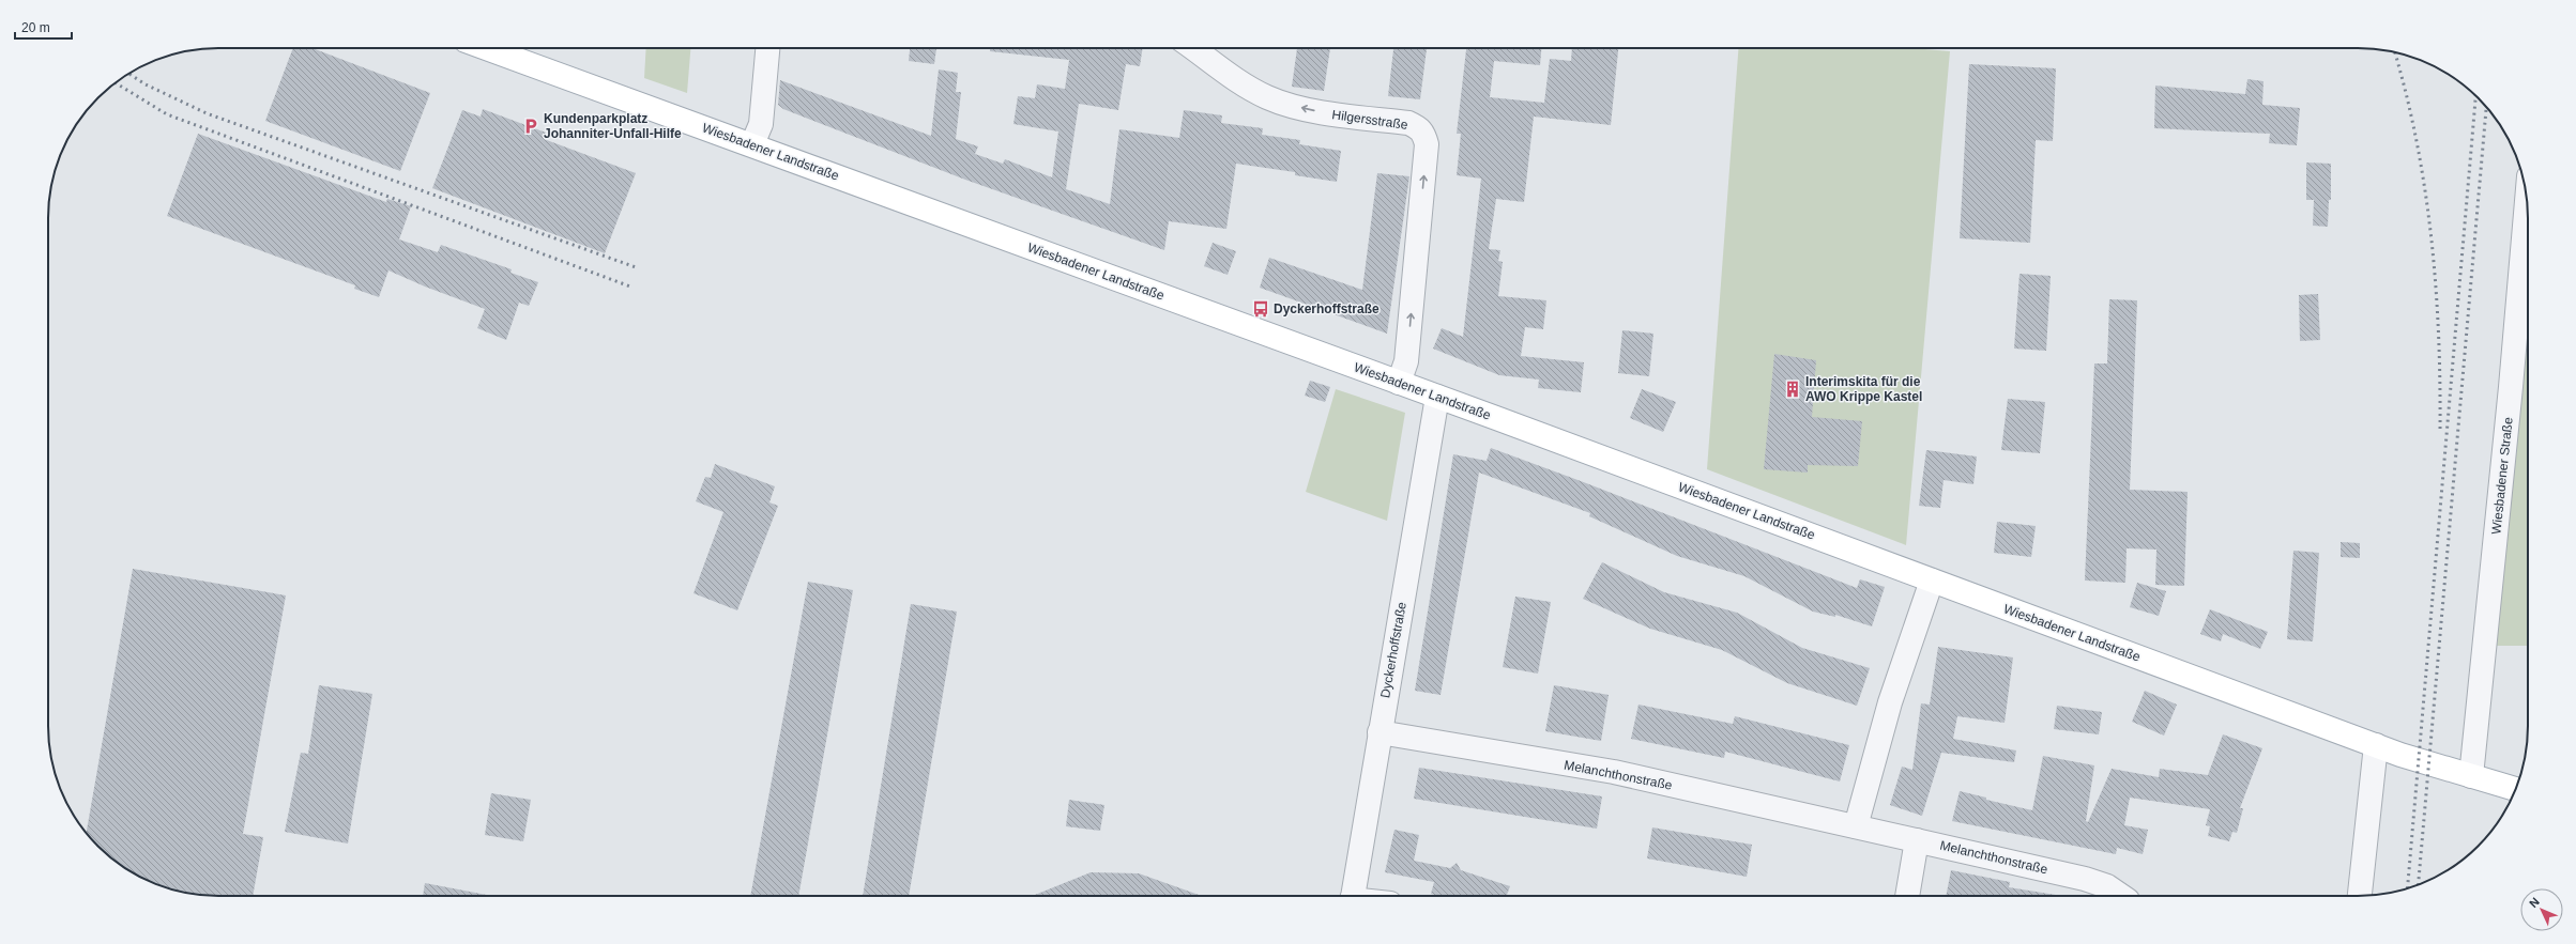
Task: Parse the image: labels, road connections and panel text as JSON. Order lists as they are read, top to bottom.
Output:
{
  "streets": {
    "main road": ["Wiesbadener Landstraße"],
    "street": [
      "Hilgersstraße",
      "Wiesbadener Straße",
      "Dyckerhoffstraße",
      "Melanchthonstraße"
    ]
  },
  "crossings": [
    ["Hilgersstraße", "Wiesbadener Landstraße"],
    ["Wiesbadener Landstraße", "Wiesbadener Straße"],
    ["Wiesbadener Landstraße", "Dyckerhoffstraße"],
    ["Dyckerhoffstraße", "Melanchthonstraße"]
  ],
  "places": {
    "parking": ["Kundenparkplatz Johanniter-Unfall-Hilfe"],
    "bus stop": ["Dyckerhoffstraße"],
    "building": ["Interimskita für die AWO Krippe Kastel"]
  },
  "scale_bar": "20 m",
  "north": "top left"
}
